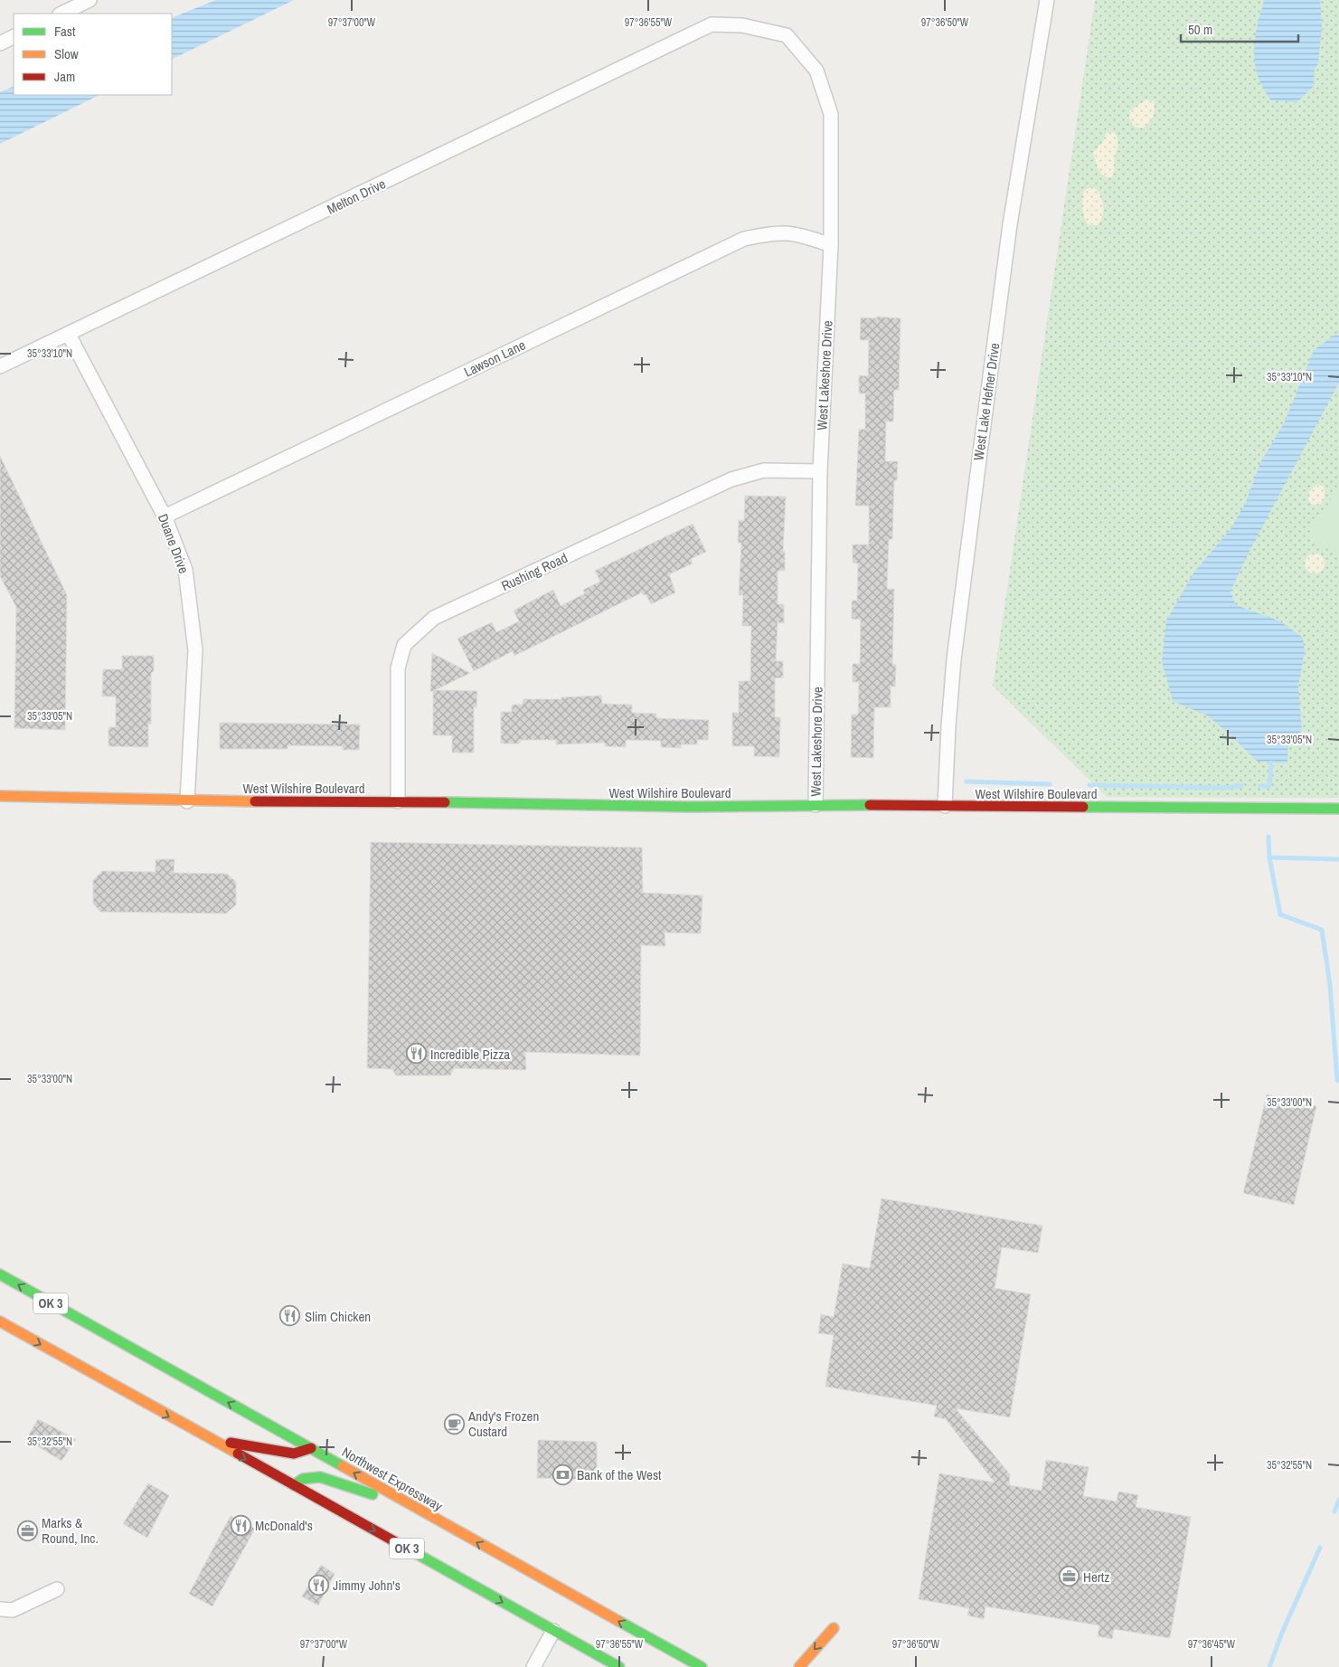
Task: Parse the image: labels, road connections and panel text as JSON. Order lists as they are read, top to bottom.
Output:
{
  "streets": {
    "main road": ["West Wilshire Boulevard", "OK 3", "Northwest Expressway"],
    "street": [
      "Melton Drive",
      "Lawson Lane",
      "West Lakeshore Drive",
      "West Lake Hefner Drive",
      "Duane Drive",
      "Rushing Road"
    ]
  },
  "crossings": [
    ["Melton Drive", "West Lakeshore Drive"],
    ["Melton Drive", "Duane Drive"],
    ["Lawson Lane", "West Lakeshore Drive"],
    ["Lawson Lane", "Duane Drive"],
    ["West Lakeshore Drive", "Rushing Road"],
    ["West Lakeshore Drive", "West Wilshire Boulevard"],
    ["West Lake Hefner Drive", "West Wilshire Boulevard"],
    ["Duane Drive", "West Wilshire Boulevard"],
    ["Rushing Road", "West Wilshire Boulevard"]
  ],
  "places": {
    "restaurant": [
      "Incredible Pizza",
      "Slim Chicken",
      "McDonald's",
      "Jimmy John's"
    ],
    "cafe": ["Andy's Frozen Custard"],
    "bank": ["Bank of the West"],
    "office": ["Marks & Round, Inc.", "Hertz"]
  },
  "legend": ["Fast", "Slow", "Jam"],
  "scale_bar": "50 m",
  "coordinates": [
    "97°37'00\"W",
    "97°36'55\"W",
    "97°36'50\"W",
    "35°33'10\"N",
    "35°33'05\"N",
    "35°33'00\"N",
    "35°32'55\"N",
    "97°36'45\"W"
  ]
}
